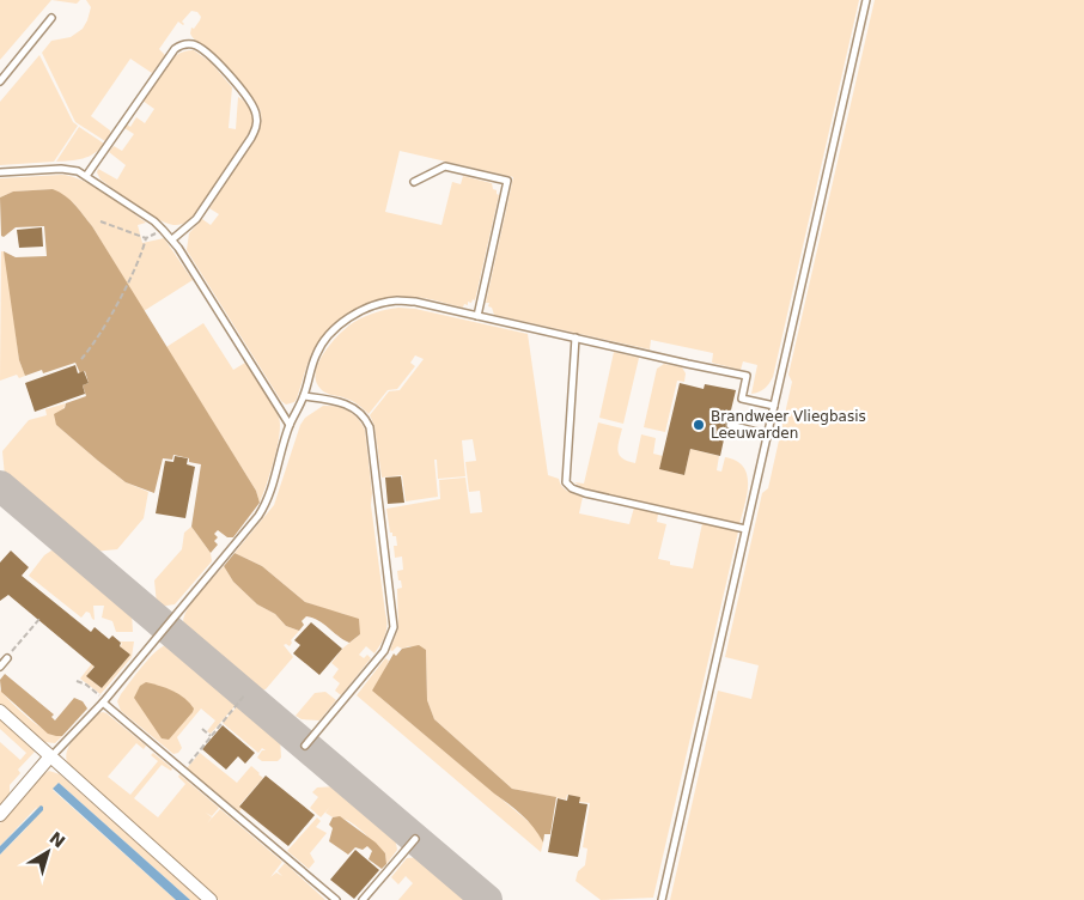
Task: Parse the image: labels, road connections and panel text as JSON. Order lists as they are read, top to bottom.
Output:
{
  "places": ["Brandweer Vliegbasis Leeuwarden"],
  "north": "top right"
}
